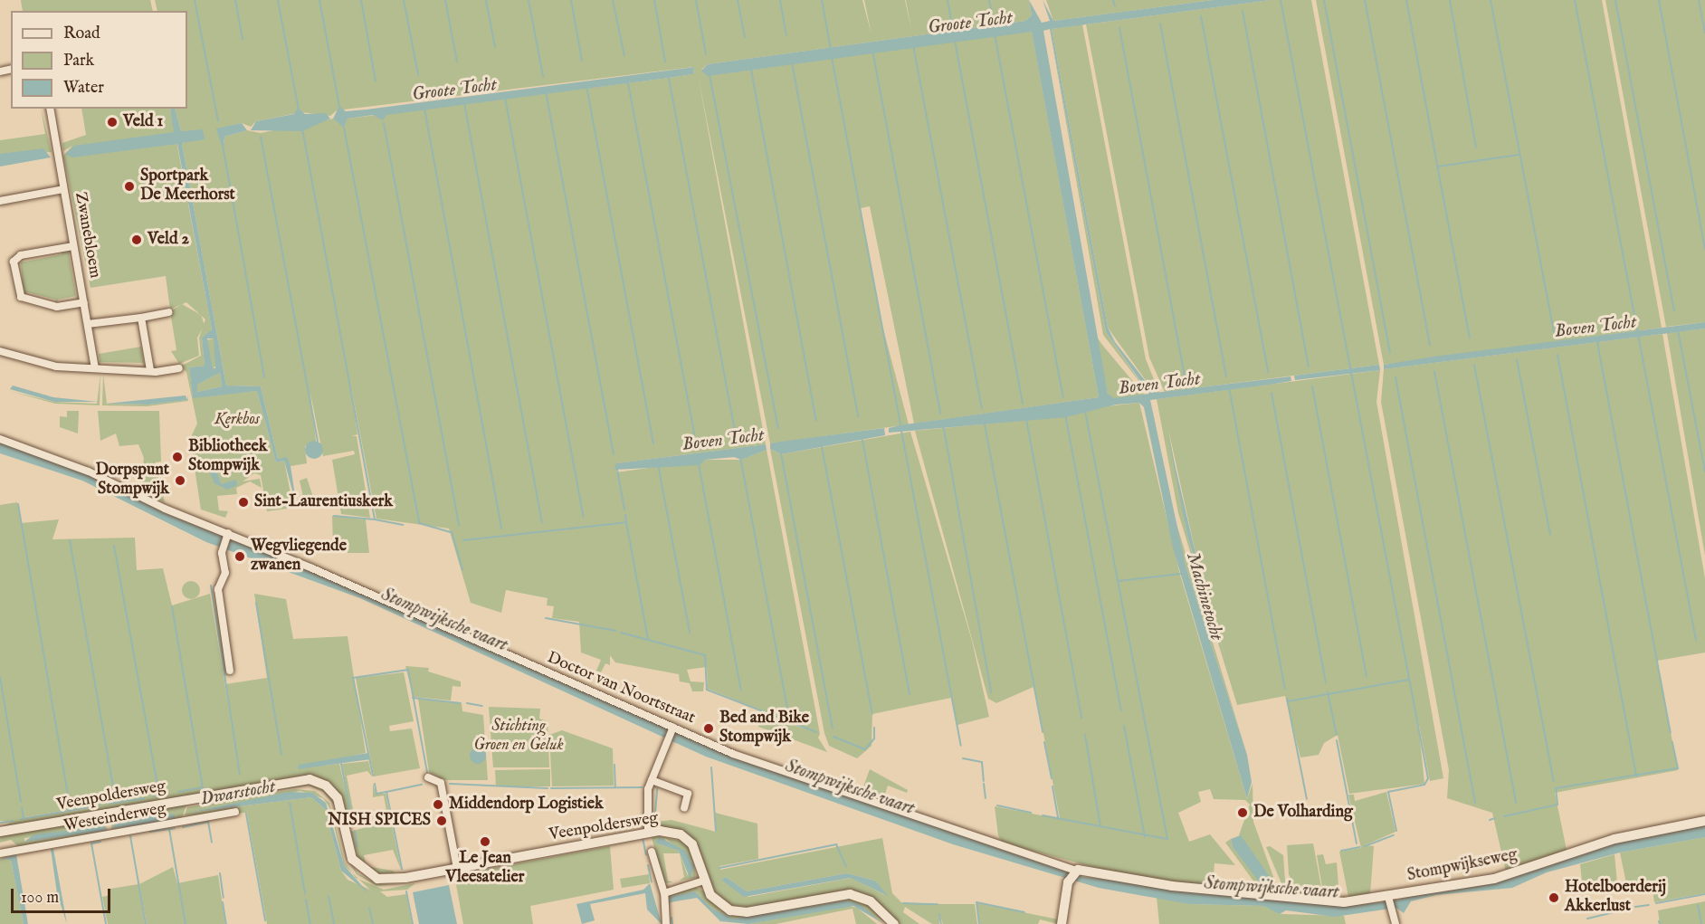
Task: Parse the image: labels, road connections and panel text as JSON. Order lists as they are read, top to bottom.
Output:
{
  "streets": {
    "street": [
      "Zwanebloem",
      "Doctor van Noortstraat",
      "Veenpoldersweg",
      "Westeinderweg",
      "Stompwijkseweg"
    ]
  },
  "crossings": [
    ["Doctor van Noortstraat", "Stompwijkseweg"]
  ],
  "water": [
    "Groote Tocht",
    "Boven Tocht",
    "Machinetocht",
    "Stompwijksche vaart",
    "Dwarstocht"
  ],
  "parks": ["Kerkbos", "Stichting Groen en Geluk"],
  "places": [
    "Veld 1",
    "Sportpark De Meerhorst",
    "Veld 2",
    "Bibliotheek Stompwijk",
    "Dorpspunt Stompwijk",
    "Sint-Laurentiuskerk",
    "Wegvliegende zwanen",
    "Bed and Bike Stompwijk",
    "Middendorp Logistiek",
    "De Volharding",
    "NISH SPICES",
    "Le Jean Vleesatelier",
    "Hotelboerderij Akkerlust"
  ],
  "legend": ["Road", "Park", "Water"],
  "scale_bar": "100 m"
}
